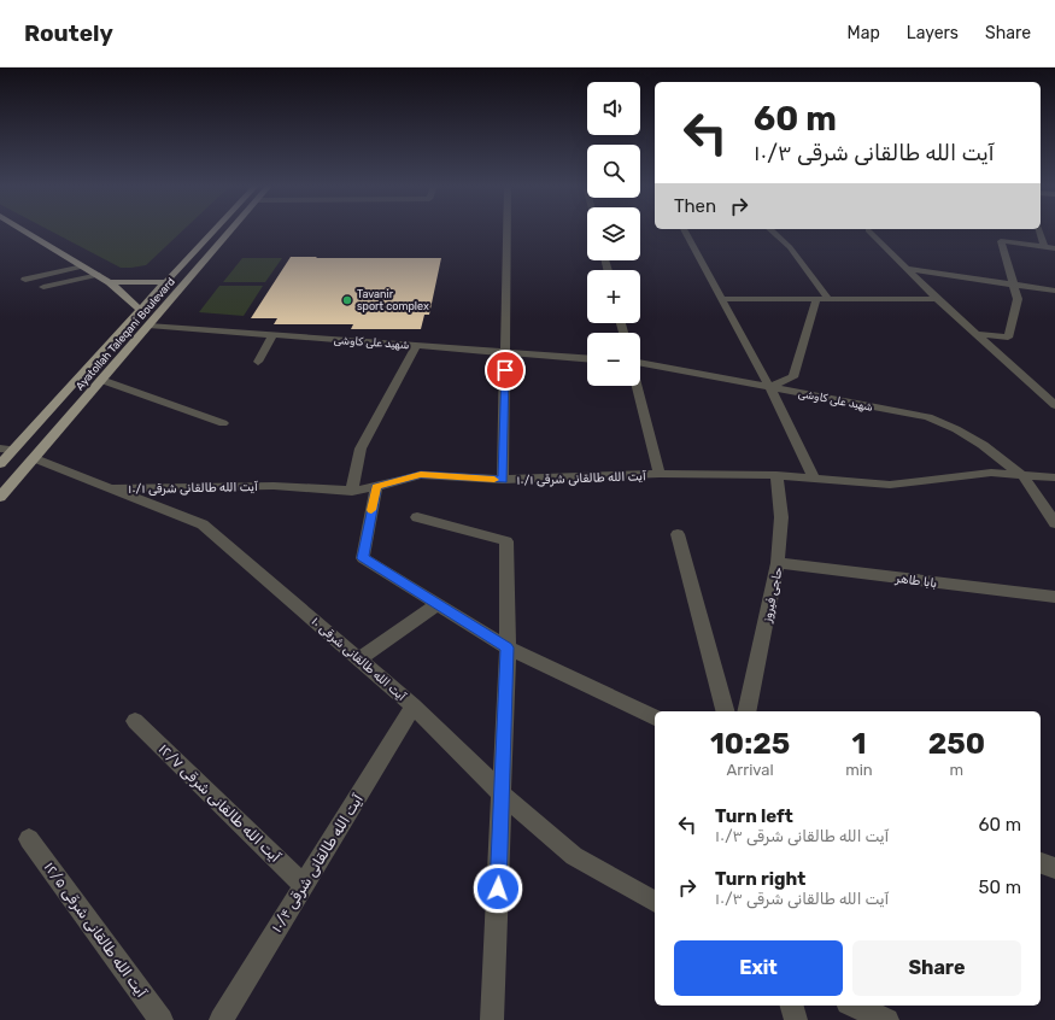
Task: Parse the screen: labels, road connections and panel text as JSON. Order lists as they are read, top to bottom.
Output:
{
  "streets": {
    "main road": ["Ayatollah Taleqani Boulevard"],
    "street": [
      "شهید علی کاوشی",
      "آیت الله طالقانی شرقی ۱۰/۱",
      "بابا طاهر",
      "حاجی فیروز",
      "آیت الله طالقانی شرقی ۱۰",
      "آیت الله طالقانی شرقی ۱۲/۷",
      "آیت الله طالقانی شرقی ۱۰/۴",
      "آیت الله طالقانی شرقی ۱۲/۵"
    ]
  },
  "crossings": [
    ["Ayatollah Taleqani Boulevard", "شهید علی کاوشی"],
    ["Ayatollah Taleqani Boulevard", "آیت الله طالقانی شرقی ۱۰"],
    ["شهید علی کاوشی", "آیت الله طالقانی شرقی ۱۰/۱"],
    ["آیت الله طالقانی شرقی ۱۰/۱", "حاجی فیروز"],
    ["آیت الله طالقانی شرقی ۱۰/۱", "آیت الله طالقانی شرقی ۱۰"],
    ["بابا طاهر", "حاجی فیروز"],
    ["آیت الله طالقانی شرقی ۱۰", "آیت الله طالقانی شرقی ۱۰/۴"],
    ["آیت الله طالقانی شرقی ۱۲/۷", "آیت الله طالقانی شرقی ۱۰/۴"]
  ],
  "places": ["Tavanir sport complex"],
  "page": {
    "header": "Routely",
    "nav": ["Map", "Layers", "Share"],
    "map_buttons": ["+", "−"],
    "turn": ["60 m", "آیت الله طالقانی شرقی ۱۰/۳"],
    "then": "Then",
    "eta": [
      "10:25",
      "Arrival",
      "1",
      "min",
      "250",
      "m"
    ],
    "list": [
      {
        "name": "Turn left",
        "note": "آیت الله طالقانی شرقی ۱۰/۳",
        "value": "60 m"
      },
      {
        "name": "Turn right",
        "note": "آیت الله طالقانی شرقی ۱۰/۳",
        "value": "50 m"
      }
    ],
    "buttons": ["Exit", "Share"]
  }
}
